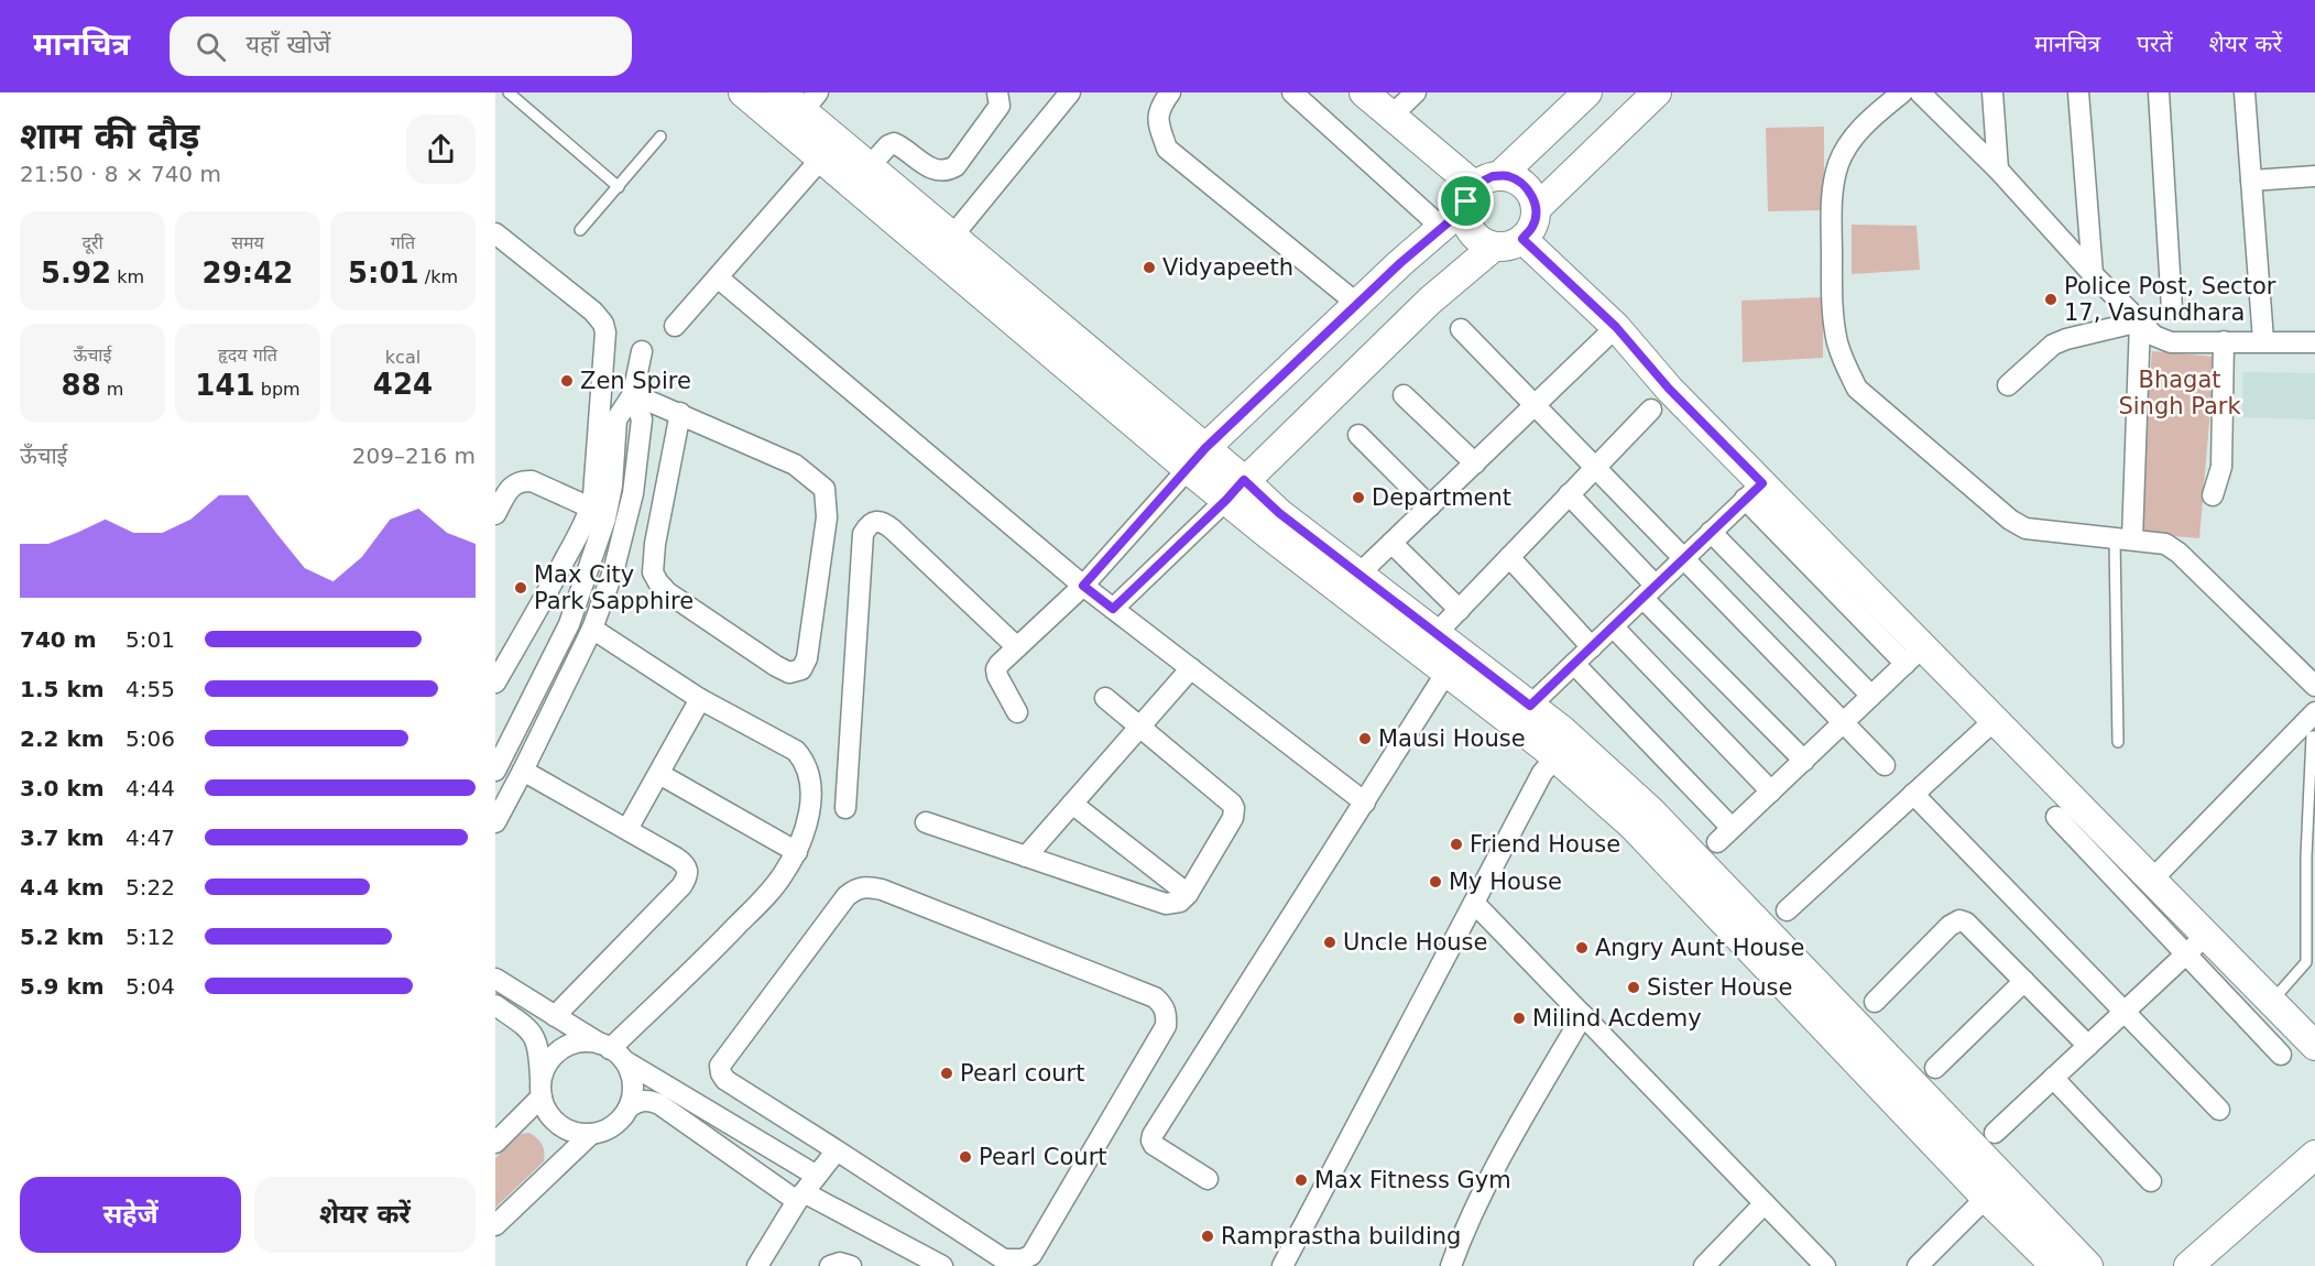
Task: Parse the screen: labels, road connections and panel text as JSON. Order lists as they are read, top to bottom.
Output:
{
  "parks": ["Bhagat Singh Park"],
  "places": [
    "Vidyapeeth",
    "Police Post, Sector 17, Vasundhara",
    "Zen Spire",
    "Department",
    "Max City Park Sapphire",
    "Mausi House",
    "Friend House",
    "My House",
    "Uncle House",
    "Angry Aunt House",
    "Sister House",
    "Milind Acdemy",
    "Pearl court",
    "Pearl Court",
    "Max Fitness Gym",
    "Ramprastha building"
  ],
  "page": {
    "header": "मानचित्र",
    "search": "यहाँ खोजें",
    "nav": ["मानचित्र", "परतें", "शेयर करें"],
    "heading": ["शाम की दौड़", "21:50 · 8 × 740 m"],
    "stats": [
      ["दूरी", "5.92 km"],
      ["समय", "29:42"],
      ["गति", "5:01 /km"],
      ["ऊँचाई", "88 m"],
      ["हृदय गति", "141 bpm"],
      ["kcal", "424"]
    ],
    "chart": ["ऊँचाई", "209–216 m"],
    "list": [
      {
        "name": "740 m",
        "note": "5:01"
      },
      {
        "name": "1.5 km",
        "note": "4:55"
      },
      {
        "name": "2.2 km",
        "note": "5:06"
      },
      {
        "name": "3.0 km",
        "note": "4:44"
      },
      {
        "name": "3.7 km",
        "note": "4:47"
      },
      {
        "name": "4.4 km",
        "note": "5:22"
      },
      {
        "name": "5.2 km",
        "note": "5:12"
      },
      {
        "name": "5.9 km",
        "note": "5:04"
      }
    ],
    "buttons": ["सहेजें", "शेयर करें"]
  }
}
